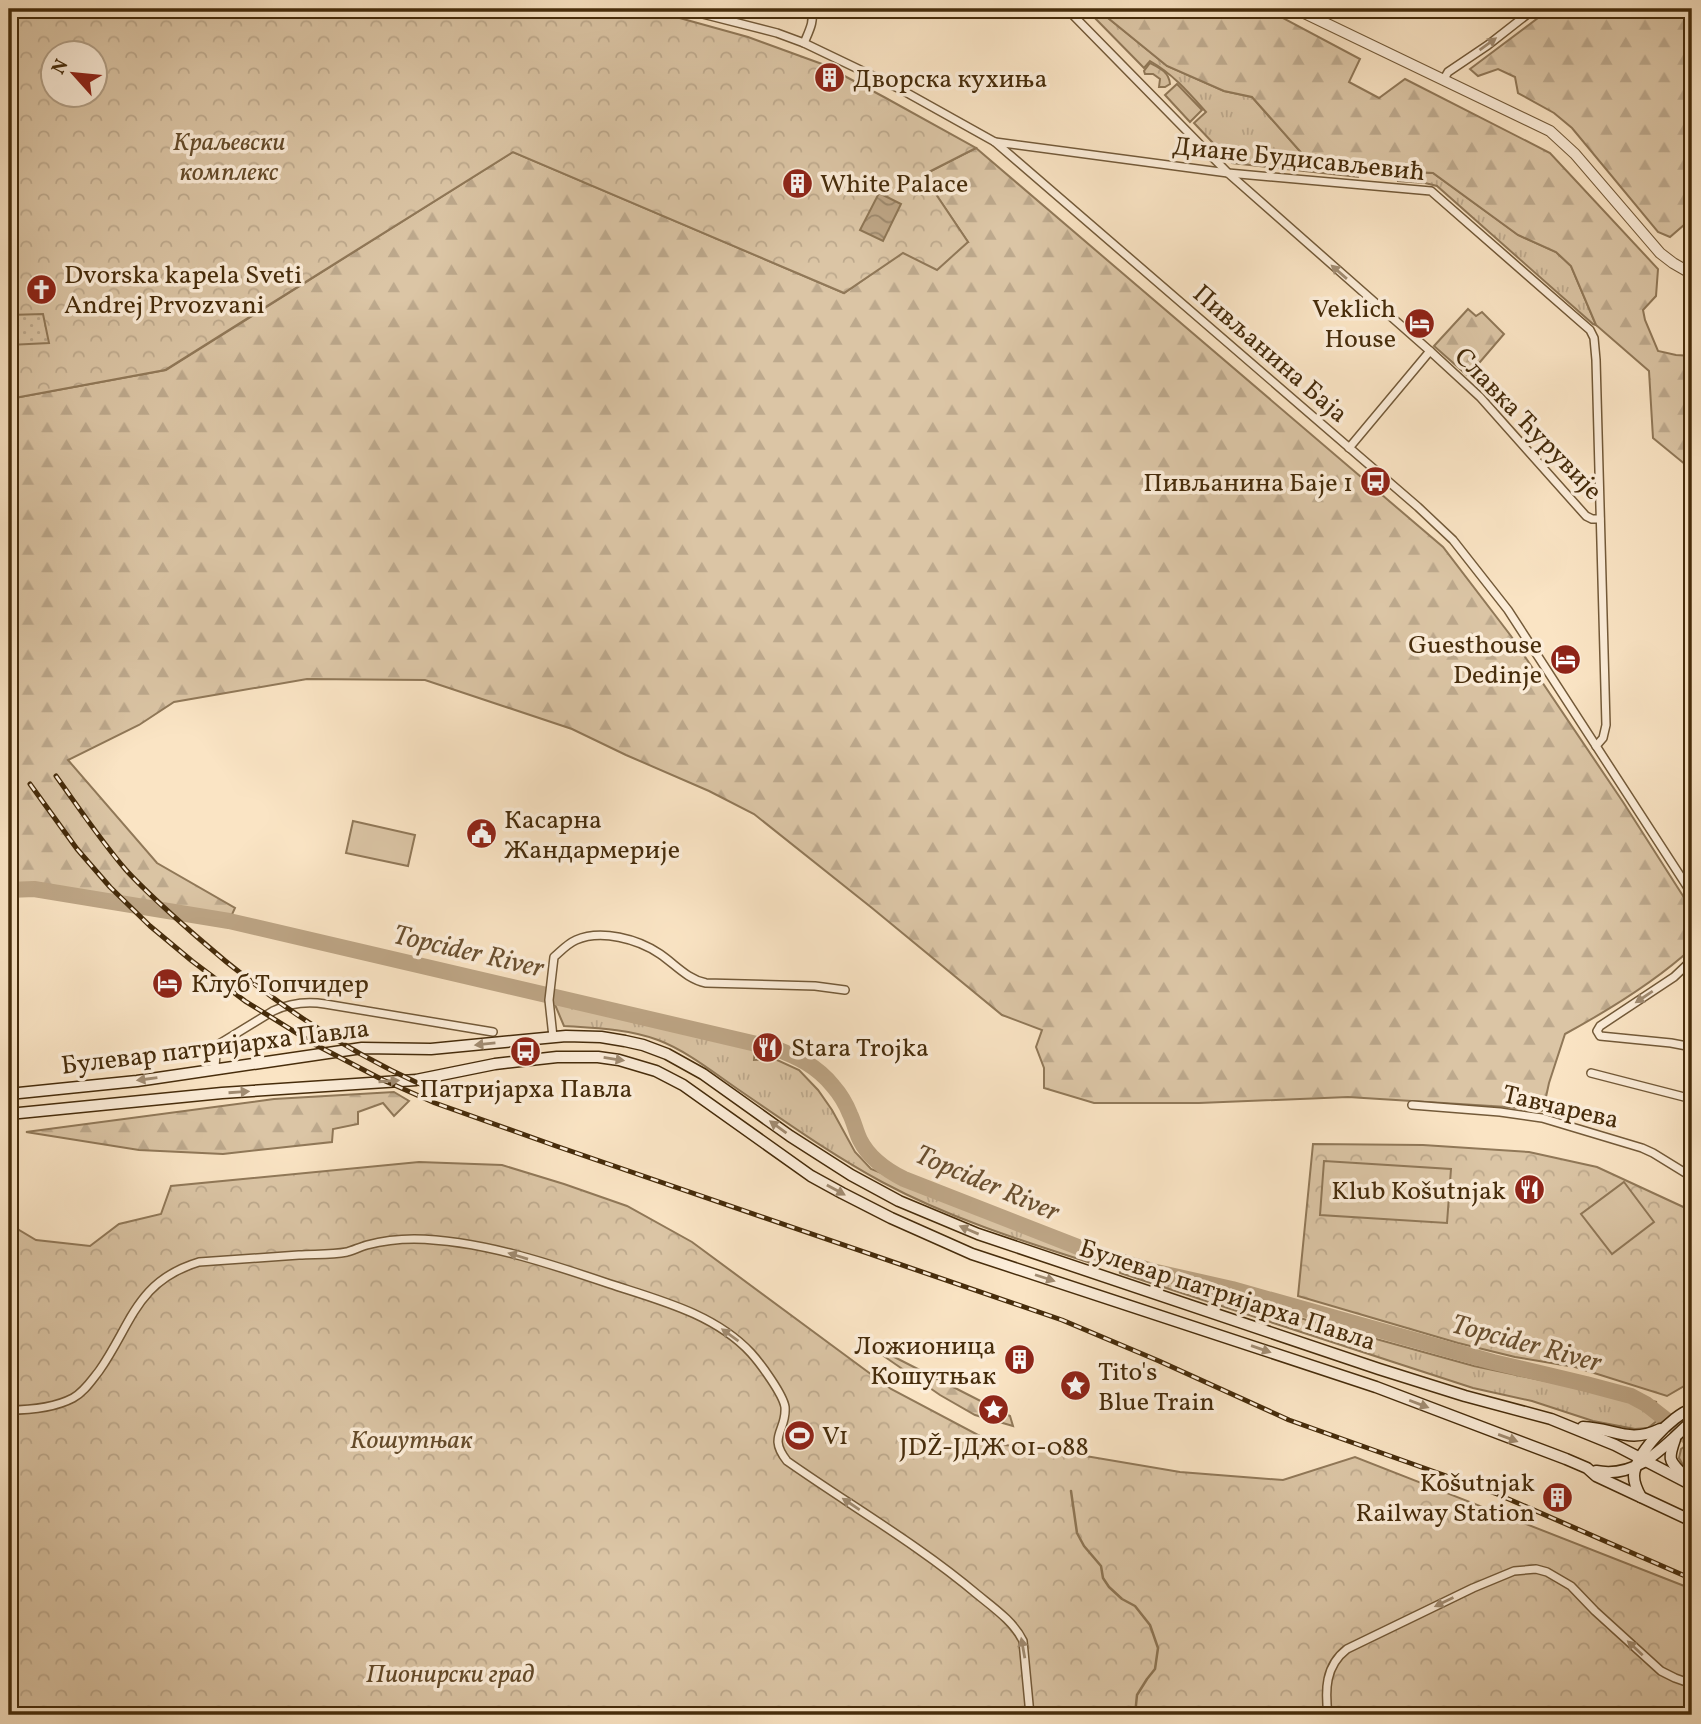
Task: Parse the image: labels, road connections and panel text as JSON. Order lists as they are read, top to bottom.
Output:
{
  "streets": {
    "main road": ["Булевар патријарха Павла"],
    "street": [
      "Диане Будисављевић",
      "Пивљанина Баја",
      "Славка Ћурувије",
      "Тавчарева"
    ]
  },
  "crossings": [
    ["Диане Будисављевић", "Пивљанина Баја"],
    ["Диане Будисављевић", "Славка Ћурувије"],
    ["Пивљанина Баја", "Славка Ћурувије"]
  ],
  "water": ["Topcider River"],
  "parks": ["Краљевски комплекс", "Кошутњак", "Пионирски град"],
  "places": {
    "building": [
      "Дворска кухиња",
      "White Palace",
      "Ложионица Кошутњак",
      "Košutnjak Railway Station"
    ],
    "church": ["Dvorska kapela Sveti Andrej Prvozvani"],
    "hotel": ["Veklich House", "Guesthouse Dedinje", "Клуб Топчидер"],
    "bus stop": ["Пивљанина Баје 1", "Патријарха Павла"],
    "public building": ["Касарна Жандармерије"],
    "restaurant": ["Stara Trojka", "Klub Košutnjak"],
    "place": ["Tito's Blue Train", "JDŽ-JДЖ 01-088"],
    "sports": ["V1"]
  },
  "north": "top left"
}
